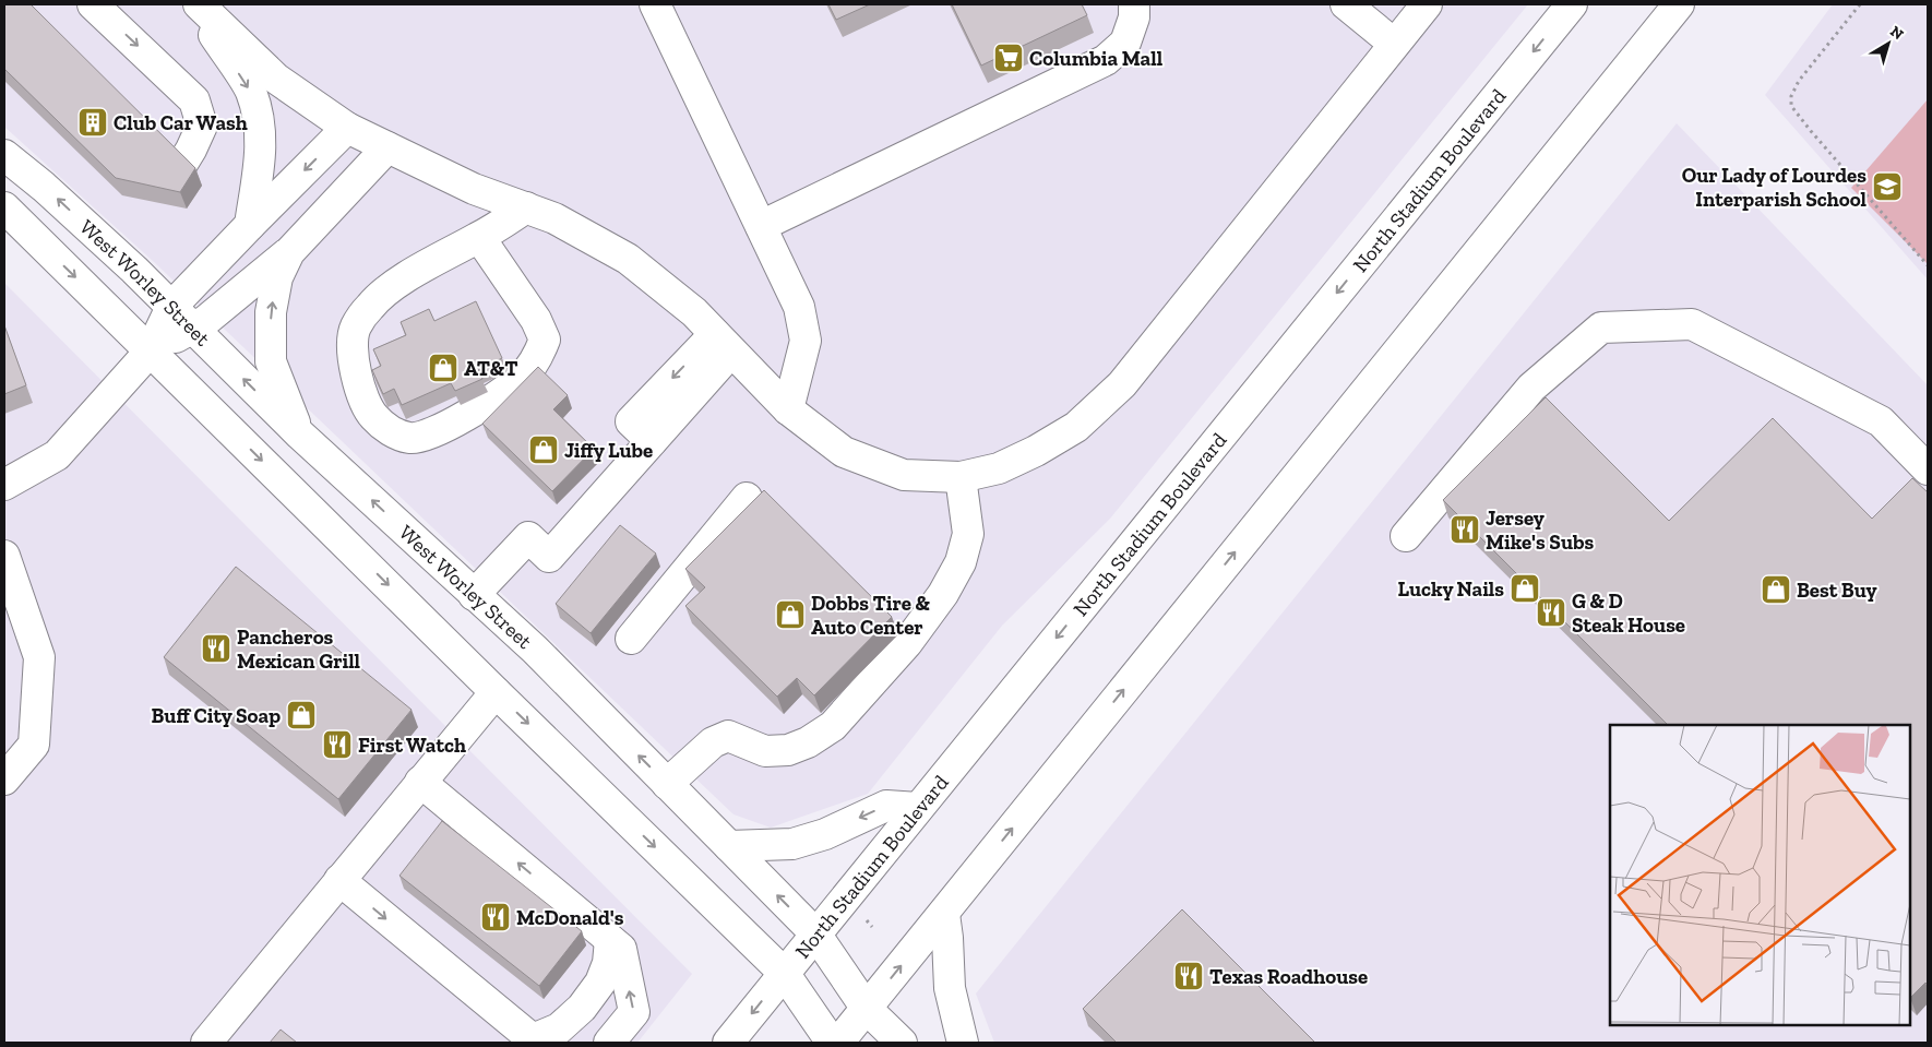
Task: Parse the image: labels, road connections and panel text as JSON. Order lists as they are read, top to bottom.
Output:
{
  "streets": {
    "main road": ["North Stadium Boulevard", "West Worley Street"]
  },
  "crossings": [
    ["North Stadium Boulevard", "West Worley Street"]
  ],
  "places": {
    "supermarket": ["Columbia Mall"],
    "building": ["Club Car Wash"],
    "school or university": ["Our Lady of Lourdes Interparish School"],
    "shop": [
      "AT&T",
      "Jiffy Lube",
      "Lucky Nails",
      "Best Buy",
      "Dobbs Tire & Auto Center",
      "Buff City Soap"
    ],
    "restaurant": [
      "Jersey Mike's Subs",
      "G & D Steak House",
      "Pancheros Mexican Grill",
      "First Watch",
      "McDonald's",
      "Texas Roadhouse"
    ]
  },
  "north": "top right"
}
